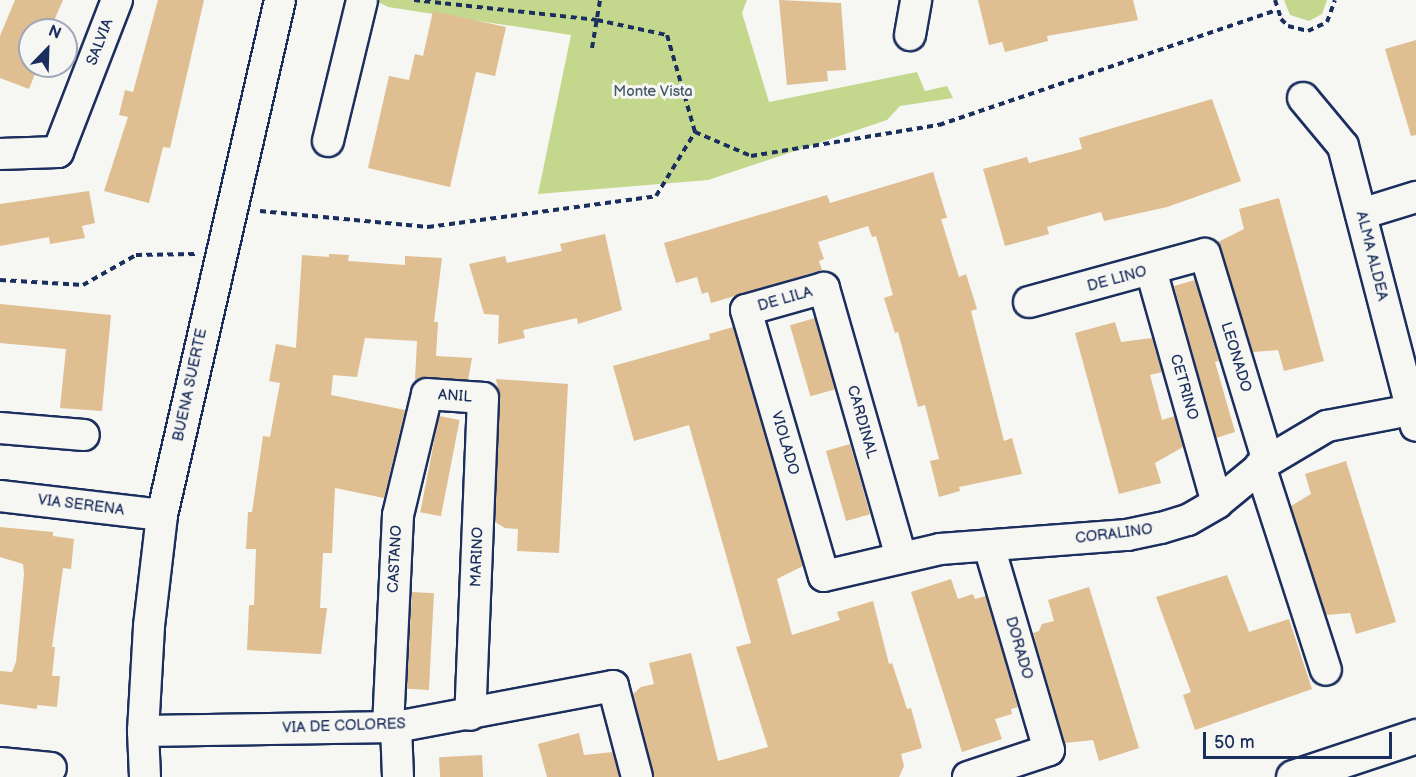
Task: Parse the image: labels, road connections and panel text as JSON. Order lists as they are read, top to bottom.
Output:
{
  "streets": {
    "street": [
      "SALVIA",
      "ALMA ALDEA",
      "DE LINO",
      "DE LILA",
      "LEONADO",
      "BUENA SUERTE",
      "CETRINO",
      "ANIL",
      "CARDINAL",
      "VIOLADO",
      "VIA SERENA",
      "CORALINO",
      "MARINO",
      "CASTANO",
      "DORADO",
      "VIA DE COLORES"
    ]
  },
  "crossings": [
    ["ALMA ALDEA", "CORALINO"],
    ["DE LINO", "LEONADO"],
    ["DE LINO", "CETRINO"],
    ["DE LILA", "CARDINAL"],
    ["DE LILA", "VIOLADO"],
    ["LEONADO", "CORALINO"],
    ["BUENA SUERTE", "VIA SERENA"],
    ["BUENA SUERTE", "VIA DE COLORES"],
    ["CETRINO", "CORALINO"],
    ["ANIL", "MARINO"],
    ["ANIL", "CASTANO"],
    ["CARDINAL", "CORALINO"],
    ["VIOLADO", "CORALINO"],
    ["CORALINO", "DORADO"],
    ["MARINO", "VIA DE COLORES"],
    ["CASTANO", "VIA DE COLORES"]
  ],
  "parks": ["Monte Vista"],
  "scale_bar": "50 m",
  "north": "top right"
}
